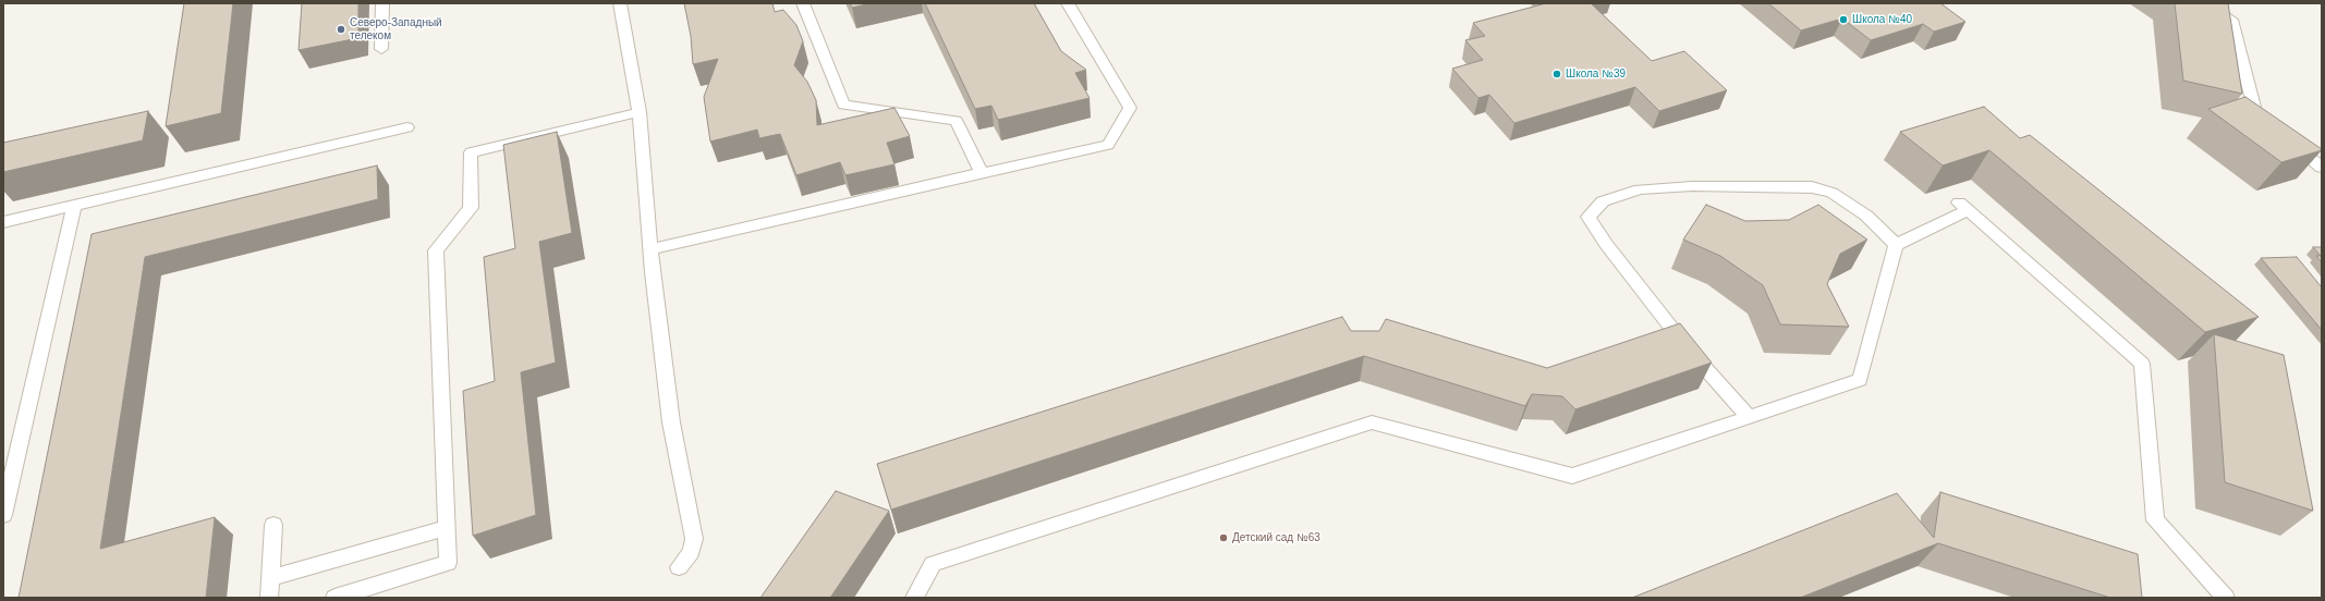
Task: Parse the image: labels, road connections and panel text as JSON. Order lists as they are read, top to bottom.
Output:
{
  "places": [
    "Школа №40",
    "Северо-Западный телеком",
    "Школа №39",
    "Детский сад №63"
  ]
}
